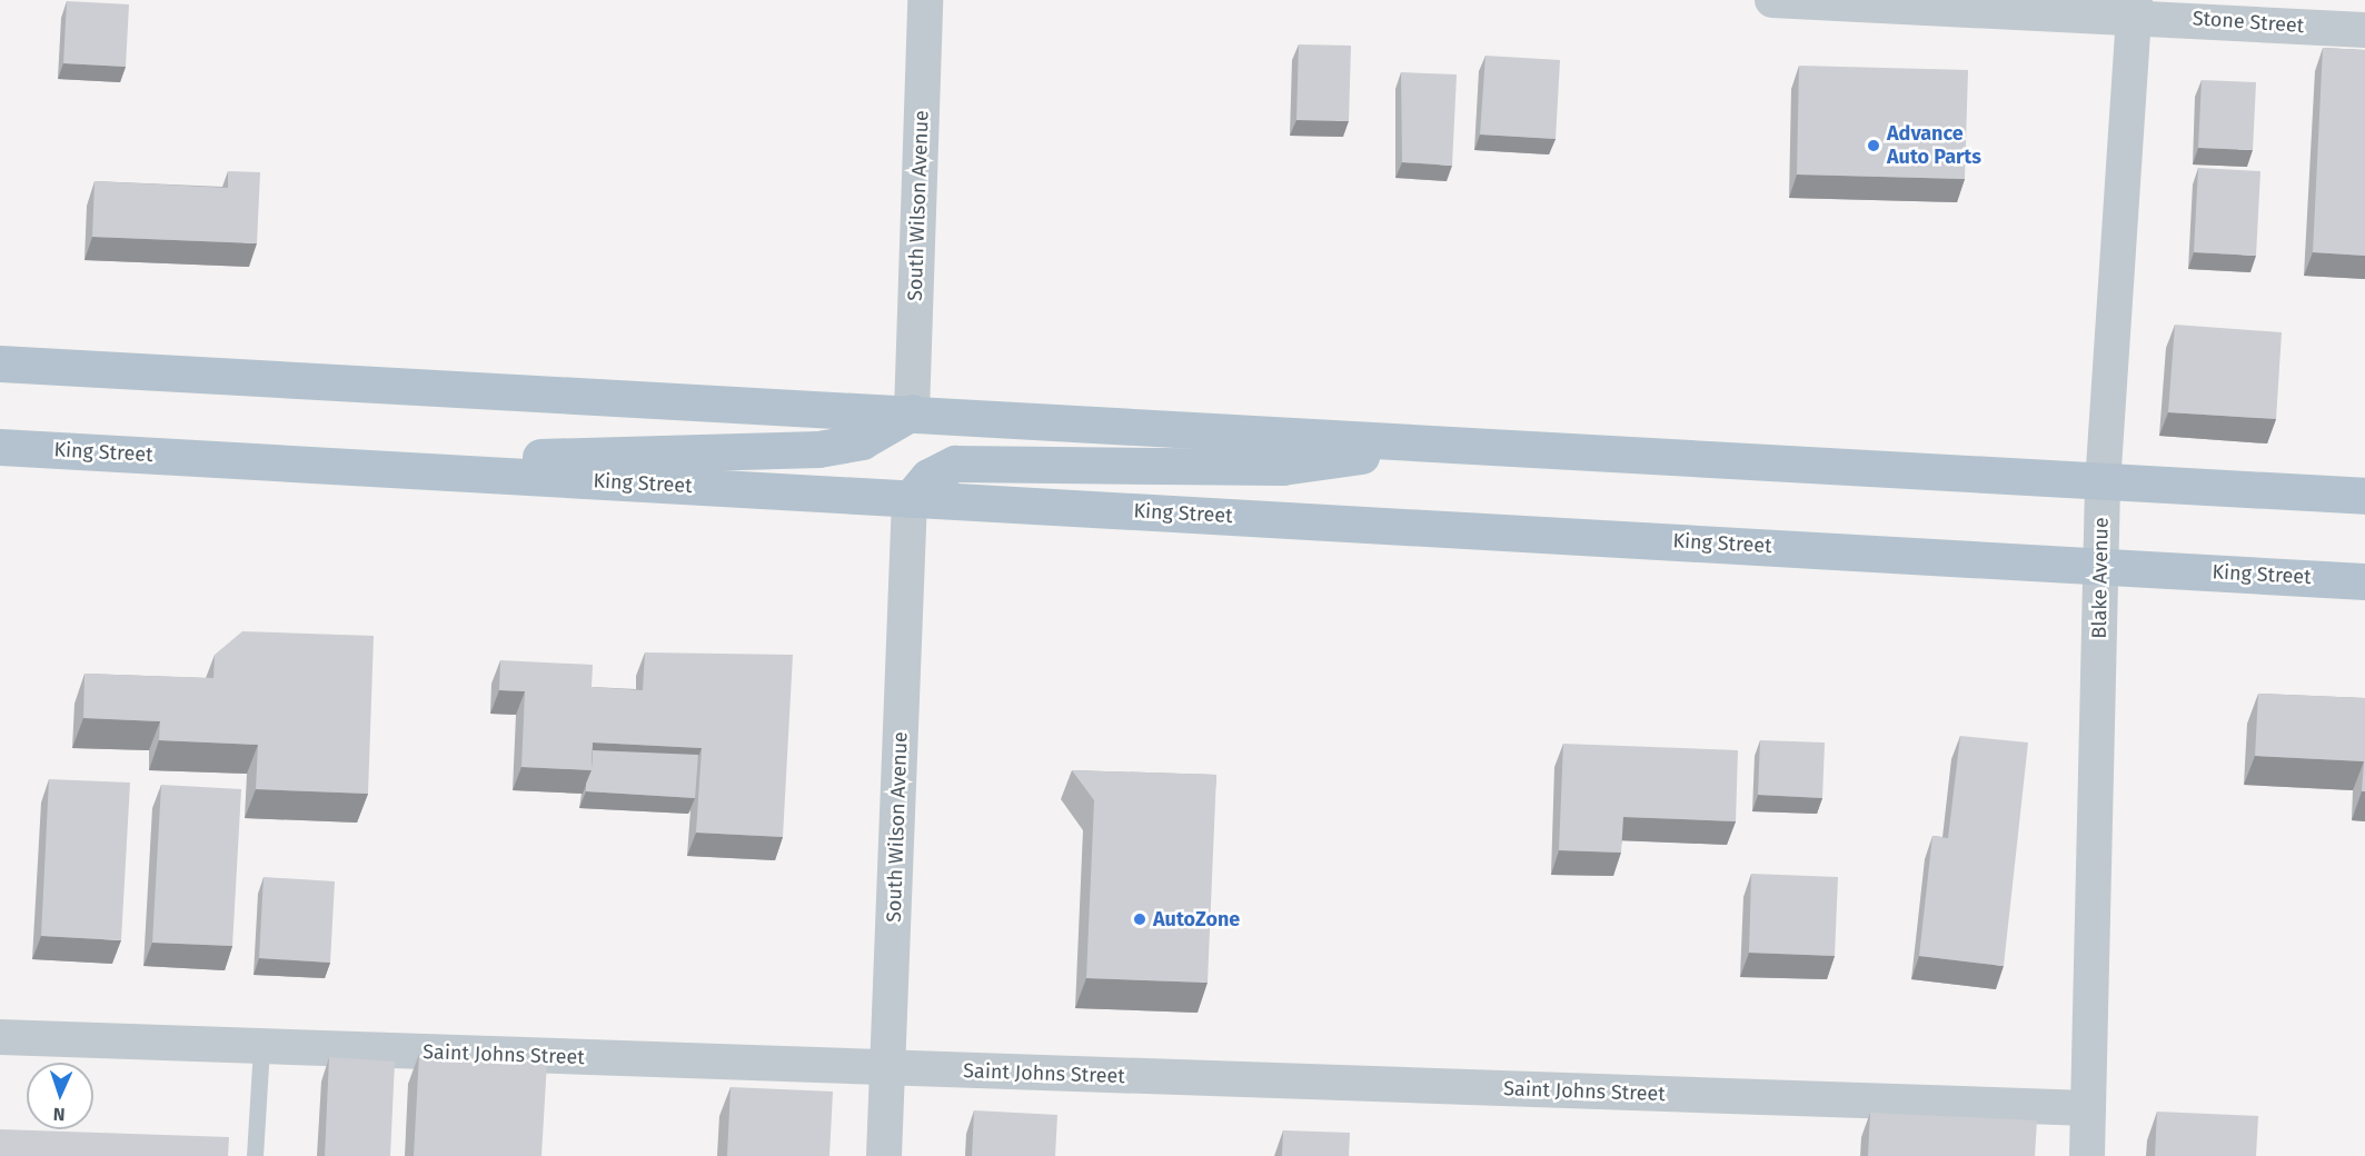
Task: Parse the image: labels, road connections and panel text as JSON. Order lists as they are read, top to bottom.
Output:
{
  "streets": {
    "main road": ["King Street"],
    "street": [
      "Stone Street",
      "South Wilson Avenue",
      "Blake Avenue",
      "Saint Johns Street"
    ]
  },
  "crossings": [
    ["Stone Street", "Blake Avenue"],
    ["South Wilson Avenue", "King Street"],
    ["South Wilson Avenue", "Saint Johns Street"],
    ["King Street", "Blake Avenue"],
    ["Blake Avenue", "Saint Johns Street"]
  ],
  "places": ["Advance Auto Parts", "AutoZone"],
  "north": "bottom"
}
